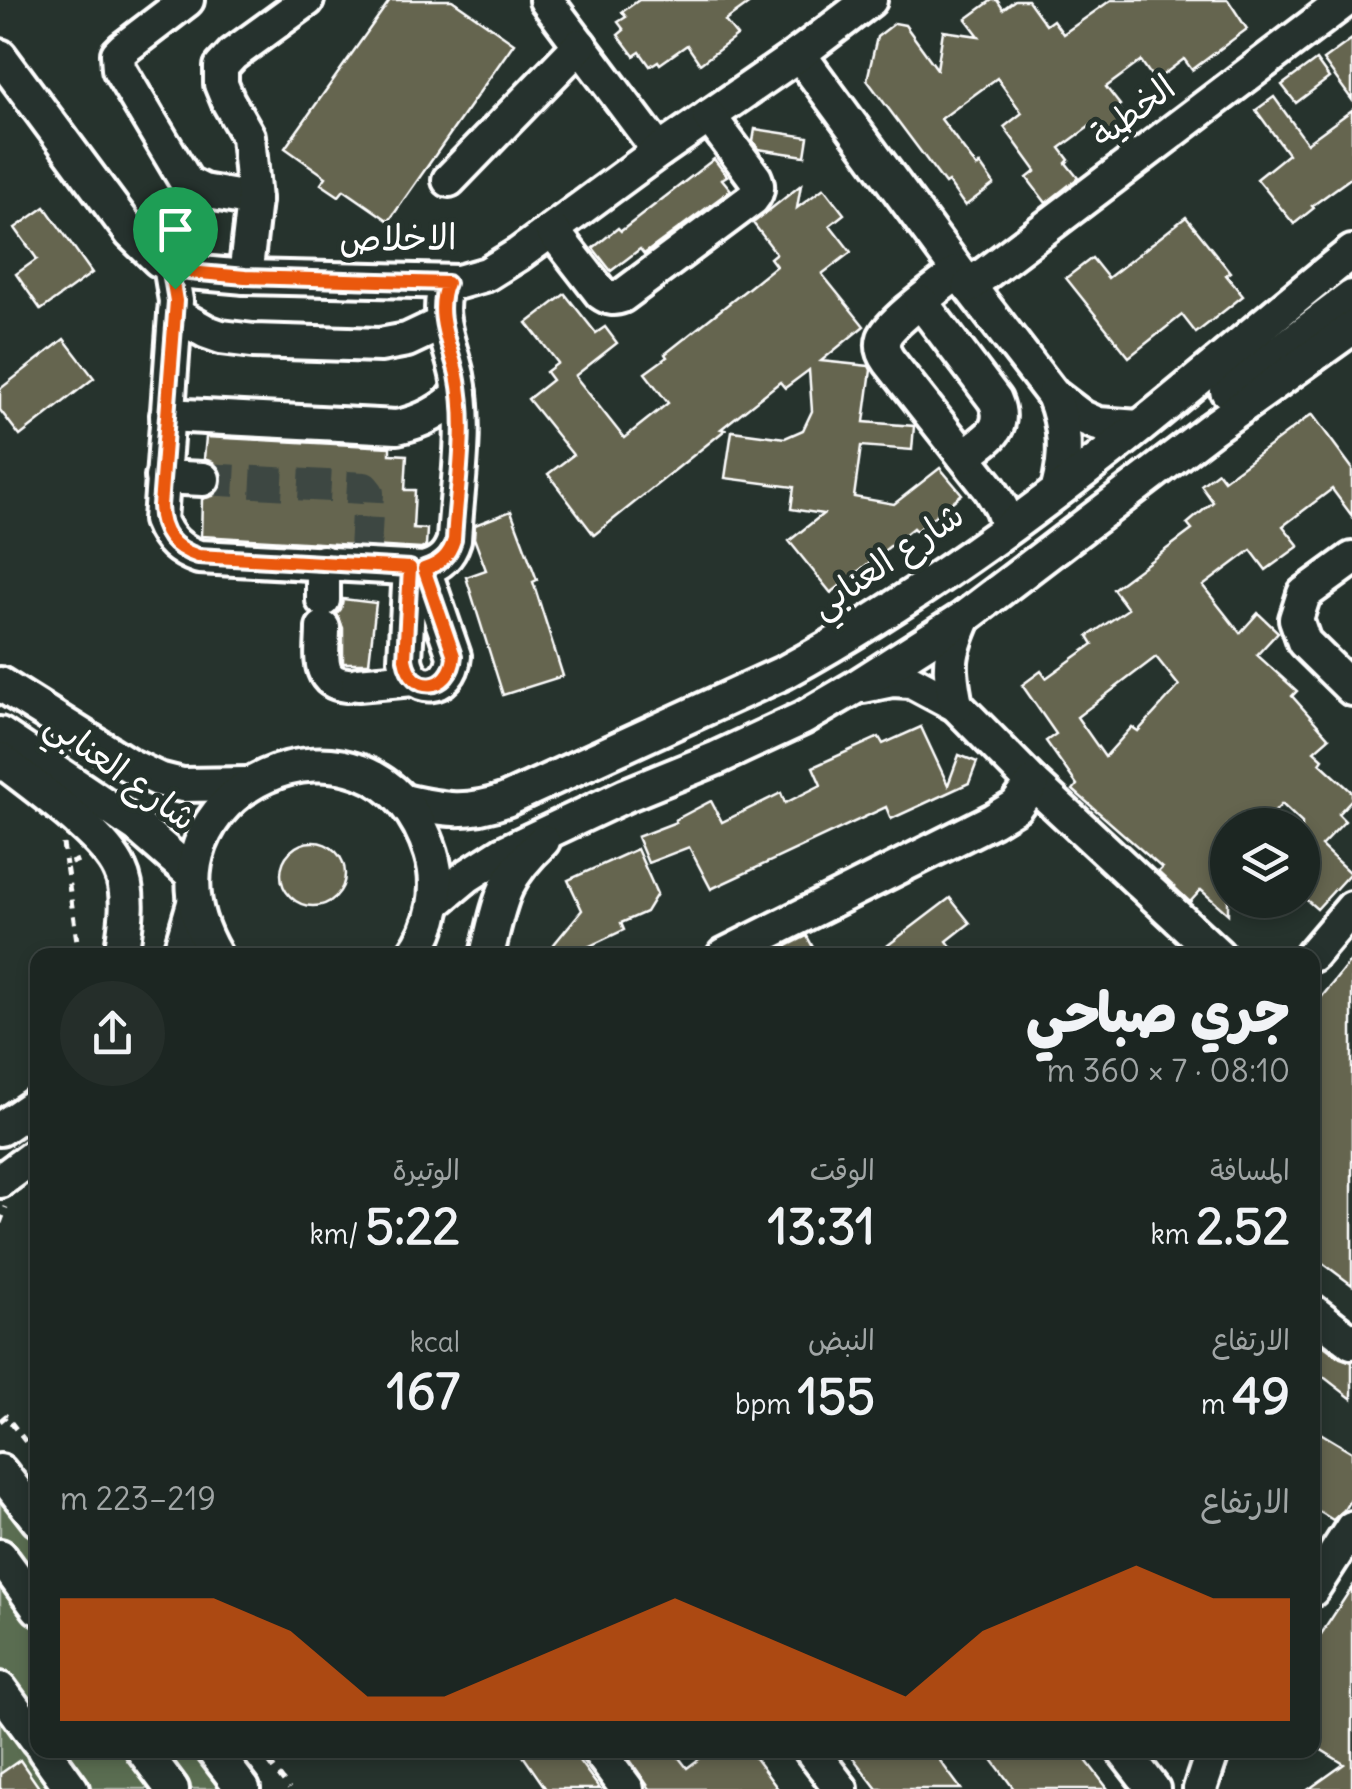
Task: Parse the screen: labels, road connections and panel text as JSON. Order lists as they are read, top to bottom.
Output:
{
  "streets": {
    "street": ["الخطية", "الاخلاص", "شارع العنابي"]
  },
  "page": {
    "heading": ["جري صباحي", "08:10 · 7 × 360 m"],
    "stats": [
      ["المسافة", "2.52 km"],
      ["الوقت", "13:31"],
      ["الوتيرة", "5:22 /km"],
      ["الارتفاع", "49 m"],
      ["النبض", "155 bpm"],
      ["kcal", "167"]
    ],
    "chart": ["الارتفاع", "219–223 m"]
  }
}
